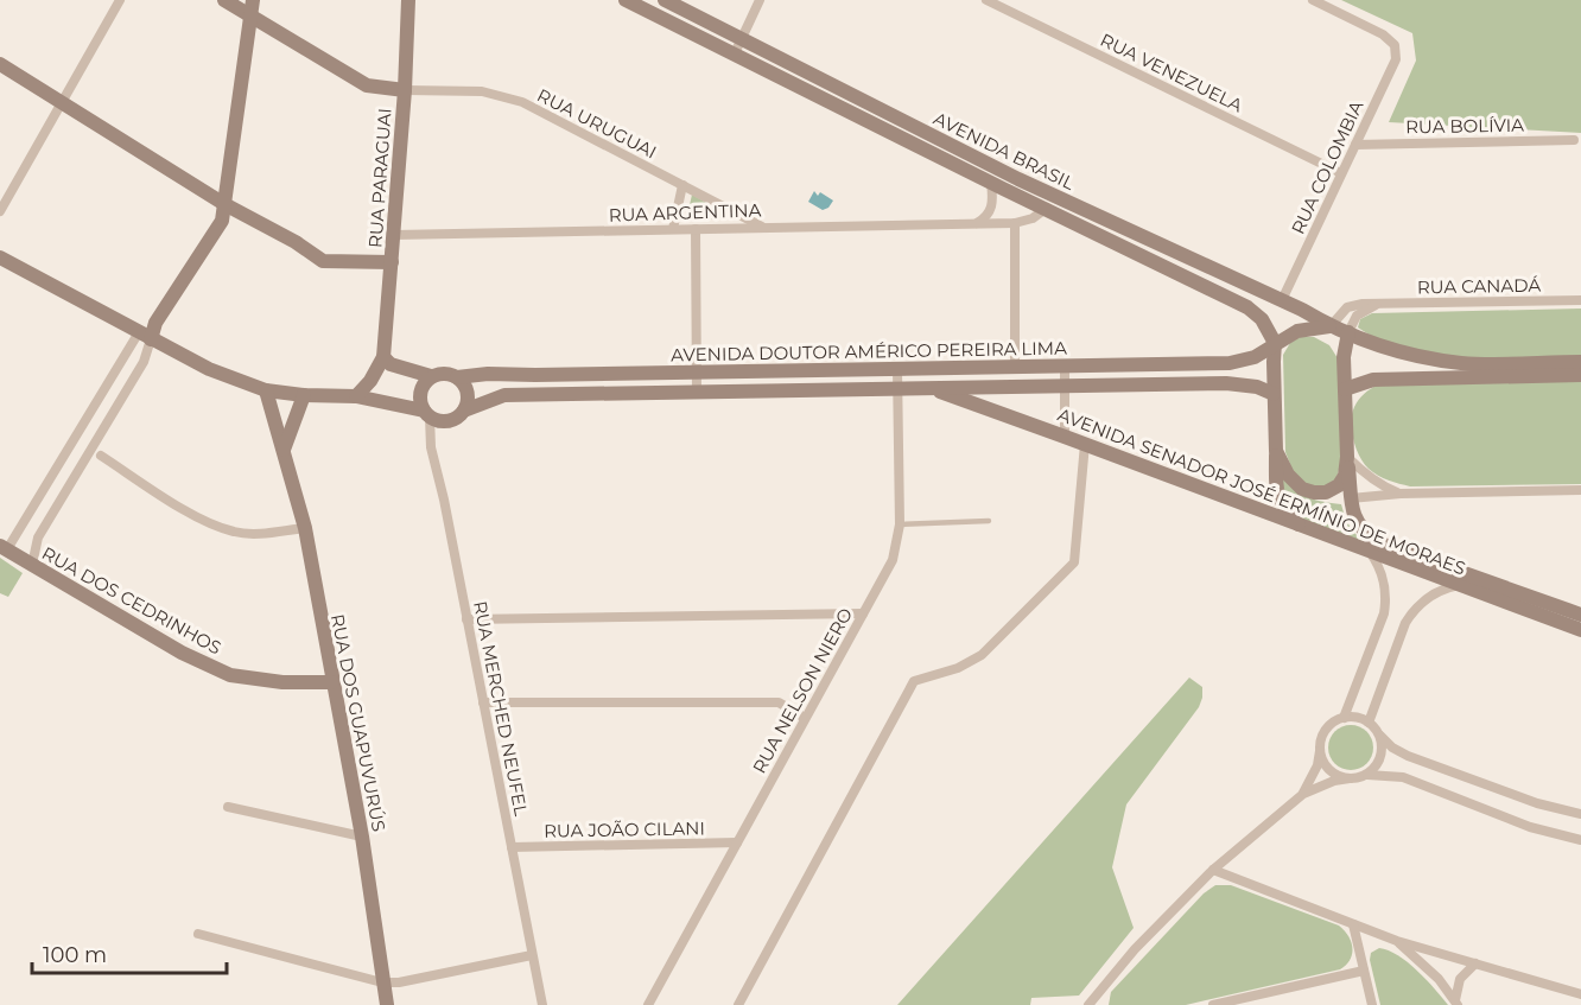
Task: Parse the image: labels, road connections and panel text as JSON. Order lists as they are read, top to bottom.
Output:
{
  "streets": {
    "main road": [
      "AVENIDA BRASIL",
      "RUA PARAGUAI",
      "AVENIDA DOUTOR AMÉRICO PEREIRA LIMA",
      "AVENIDA SENADOR JOSÉ ERMÍNIO DE MORAES",
      "RUA DOS CEDRINHOS",
      "RUA DOS GUAPUVURÚS"
    ],
    "street": [
      "RUA VENEZUELA",
      "RUA URUGUAI",
      "RUA BOLÍVIA",
      "RUA COLOMBIA",
      "RUA ARGENTINA",
      "RUA CANADÁ",
      "RUA NELSON NIERO",
      "RUA MERCHED NEUFEL",
      "RUA JOÃO CILANI"
    ]
  },
  "crossings": [
    ["RUA VENEZUELA", "RUA COLOMBIA"],
    ["RUA URUGUAI", "RUA PARAGUAI"],
    ["RUA URUGUAI", "RUA ARGENTINA"],
    ["RUA BOLÍVIA", "RUA COLOMBIA"],
    ["AVENIDA BRASIL", "RUA COLOMBIA"],
    ["AVENIDA BRASIL", "RUA ARGENTINA"],
    ["AVENIDA BRASIL", "RUA CANADÁ"],
    ["AVENIDA BRASIL", "AVENIDA DOUTOR AMÉRICO PEREIRA LIMA"],
    ["AVENIDA BRASIL", "AVENIDA SENADOR JOSÉ ERMÍNIO DE MORAES"],
    ["RUA PARAGUAI", "RUA ARGENTINA"],
    ["RUA CANADÁ", "AVENIDA DOUTOR AMÉRICO PEREIRA LIMA"],
    ["AVENIDA DOUTOR AMÉRICO PEREIRA LIMA", "RUA NELSON NIERO"],
    ["AVENIDA DOUTOR AMÉRICO PEREIRA LIMA", "RUA MERCHED NEUFEL"],
    ["RUA DOS CEDRINHOS", "RUA DOS GUAPUVURÚS"],
    ["RUA NELSON NIERO", "RUA JOÃO CILANI"],
    ["RUA MERCHED NEUFEL", "RUA JOÃO CILANI"]
  ],
  "scale_bar": "100 m"
}
